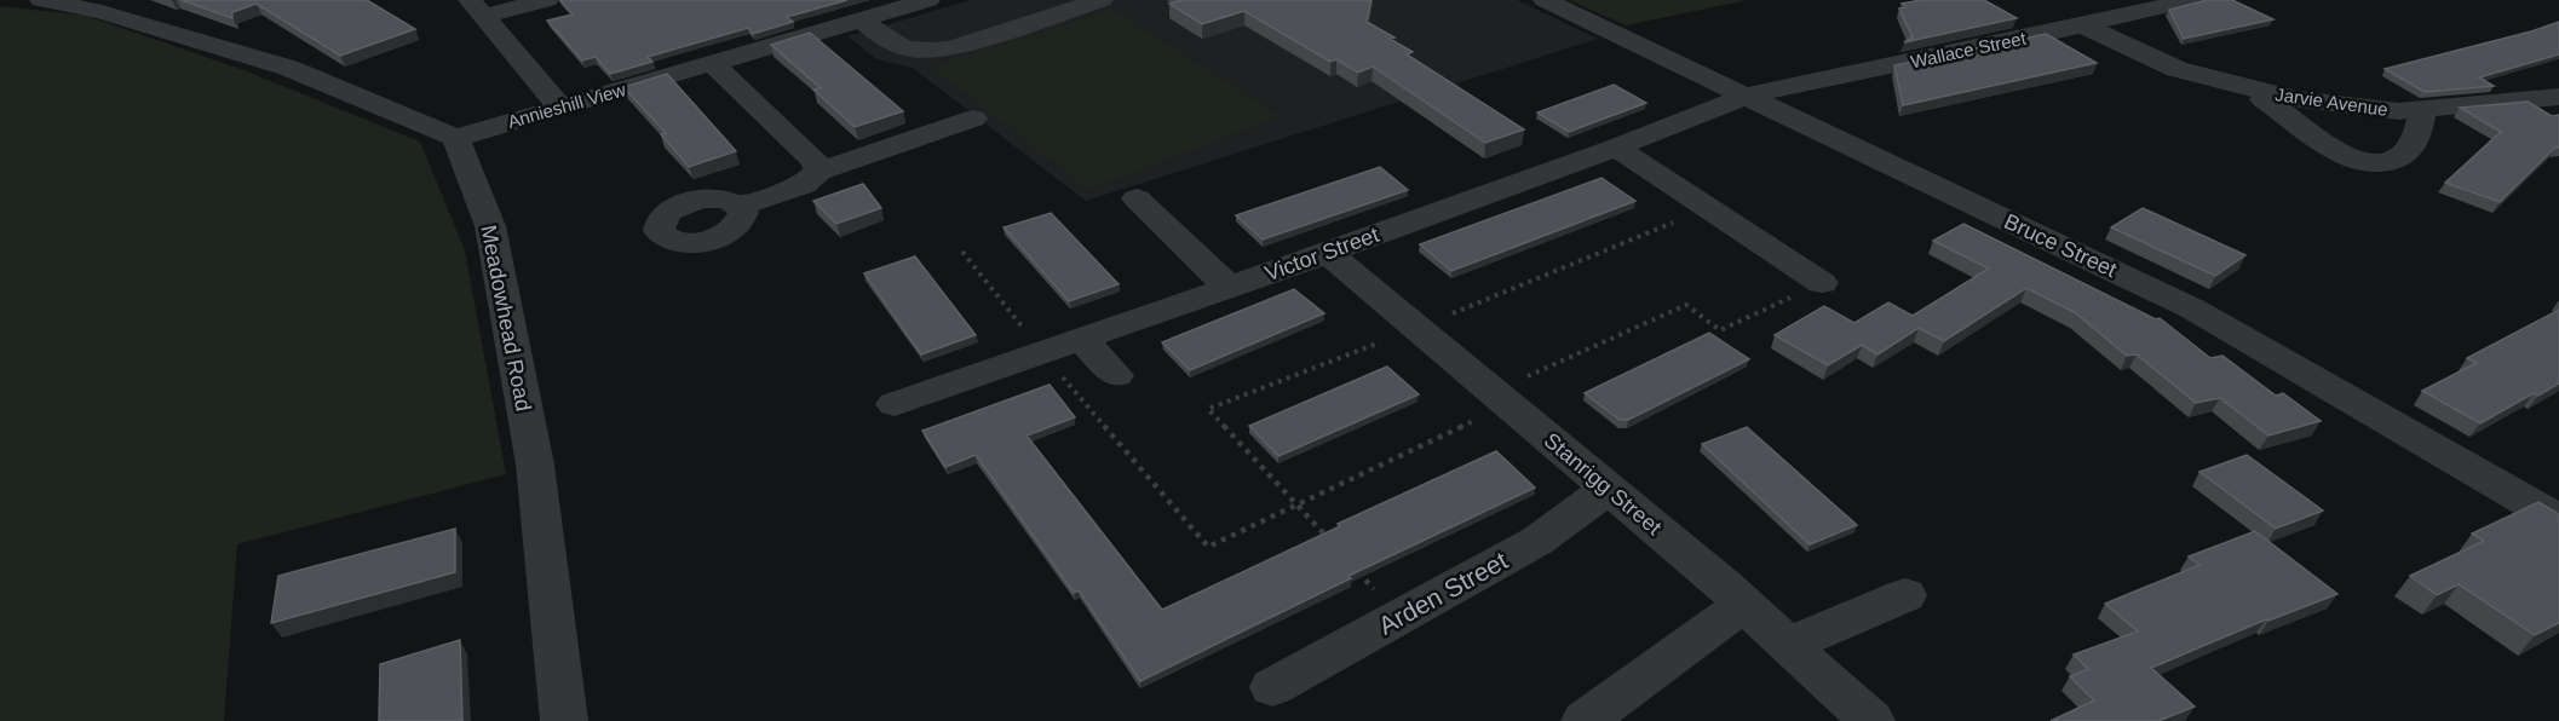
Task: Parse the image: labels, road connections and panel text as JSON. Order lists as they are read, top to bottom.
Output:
{
  "streets": {
    "street": [
      "Wallace Street",
      "Jarvie Avenue",
      "Annieshill View",
      "Bruce Street",
      "Victor Street",
      "Meadowhead Road",
      "Stanrigg Street",
      "Arden Street"
    ]
  },
  "crossings": [
    ["Wallace Street", "Jarvie Avenue"],
    ["Wallace Street", "Bruce Street"],
    ["Wallace Street", "Victor Street"],
    ["Annieshill View", "Meadowhead Road"],
    ["Bruce Street", "Victor Street"],
    ["Victor Street", "Stanrigg Street"],
    ["Stanrigg Street", "Arden Street"]
  ]
}
